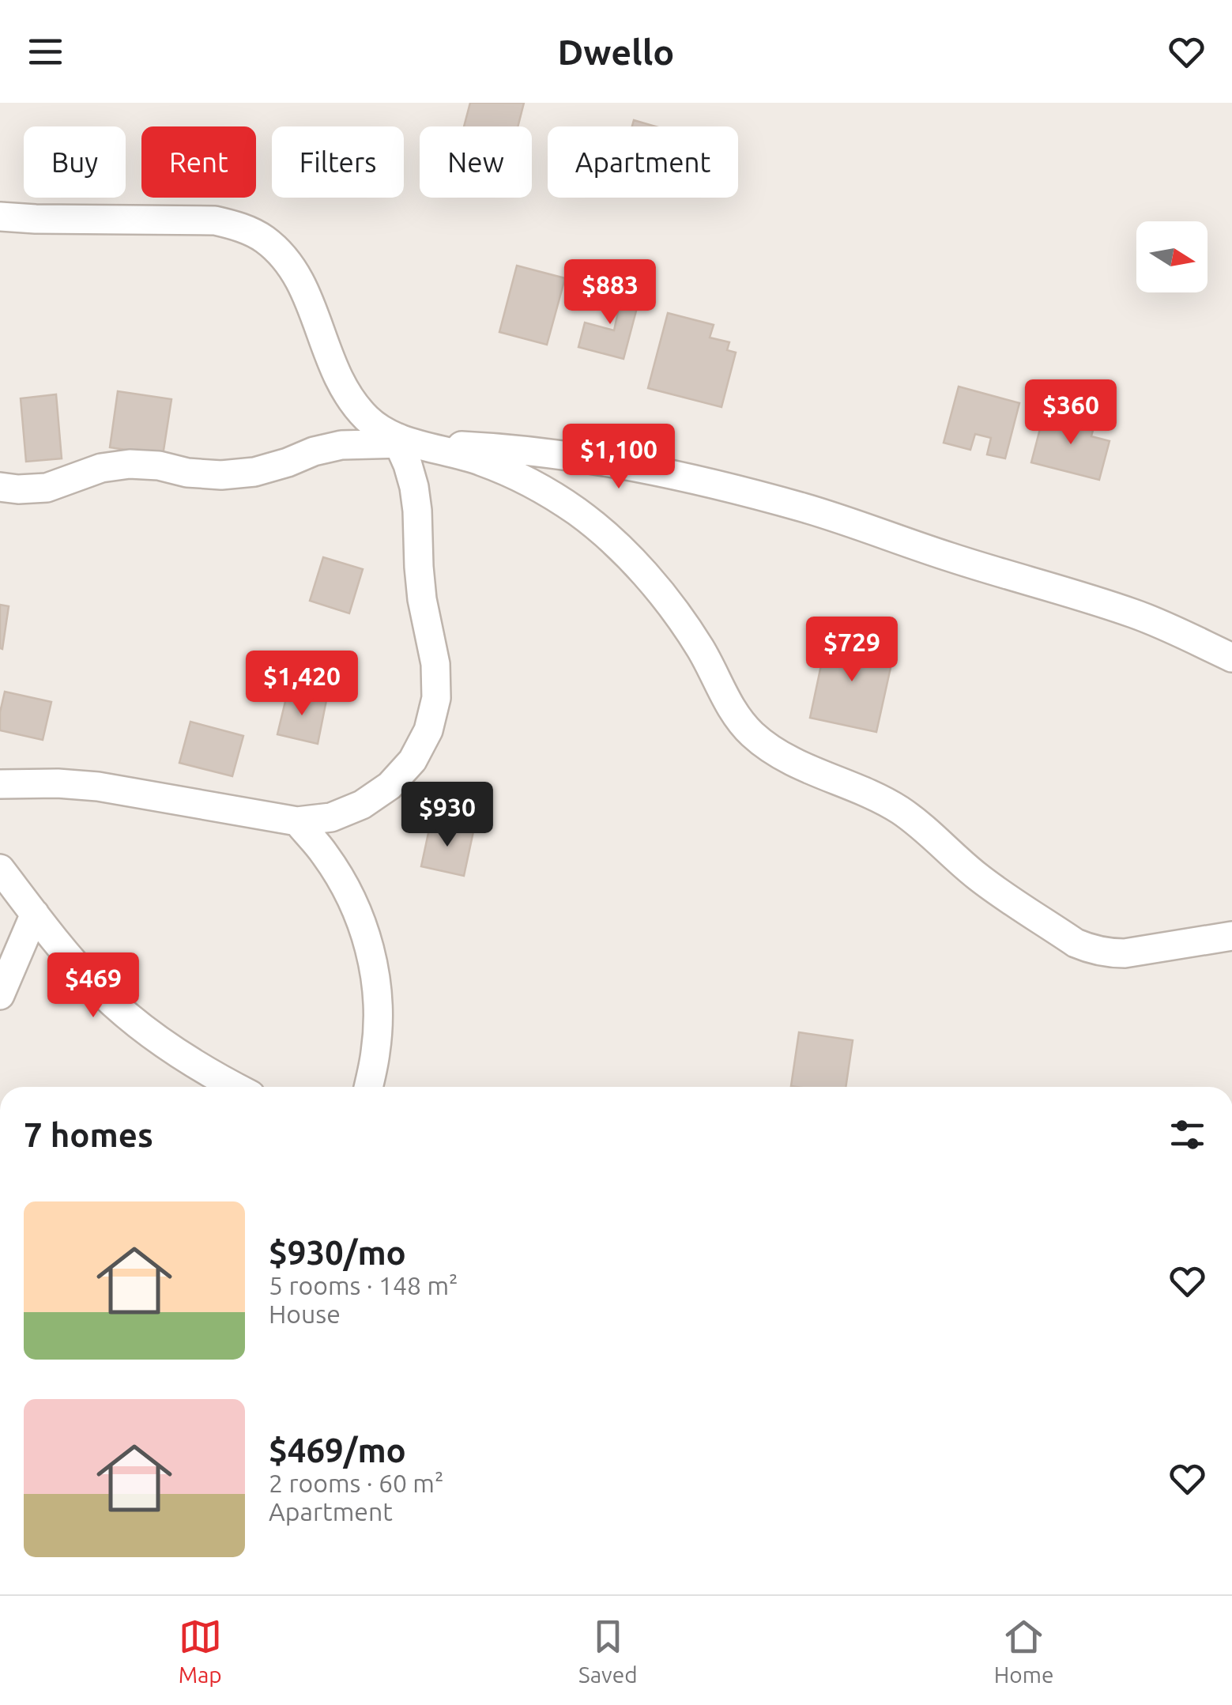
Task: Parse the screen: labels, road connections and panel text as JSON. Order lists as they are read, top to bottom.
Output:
{
  "north": "right",
  "page": {
    "header": "Dwello",
    "chip": [
      "Buy",
      "Rent",
      "Filters",
      "New",
      "Apartment"
    ],
    "price": [
      "$883",
      "$360",
      "$1,100",
      "$729",
      "$1,420",
      "$930",
      "$469"
    ],
    "heading": "7 homes",
    "list": [
      {
        "name": "$930/mo",
        "note": "5 rooms · 148 m² · House"
      },
      {
        "name": "$469/mo",
        "note": "2 rooms · 60 m² · Apartment"
      }
    ],
    "tabs": ["Map", "Saved", "Home"]
  }
}
